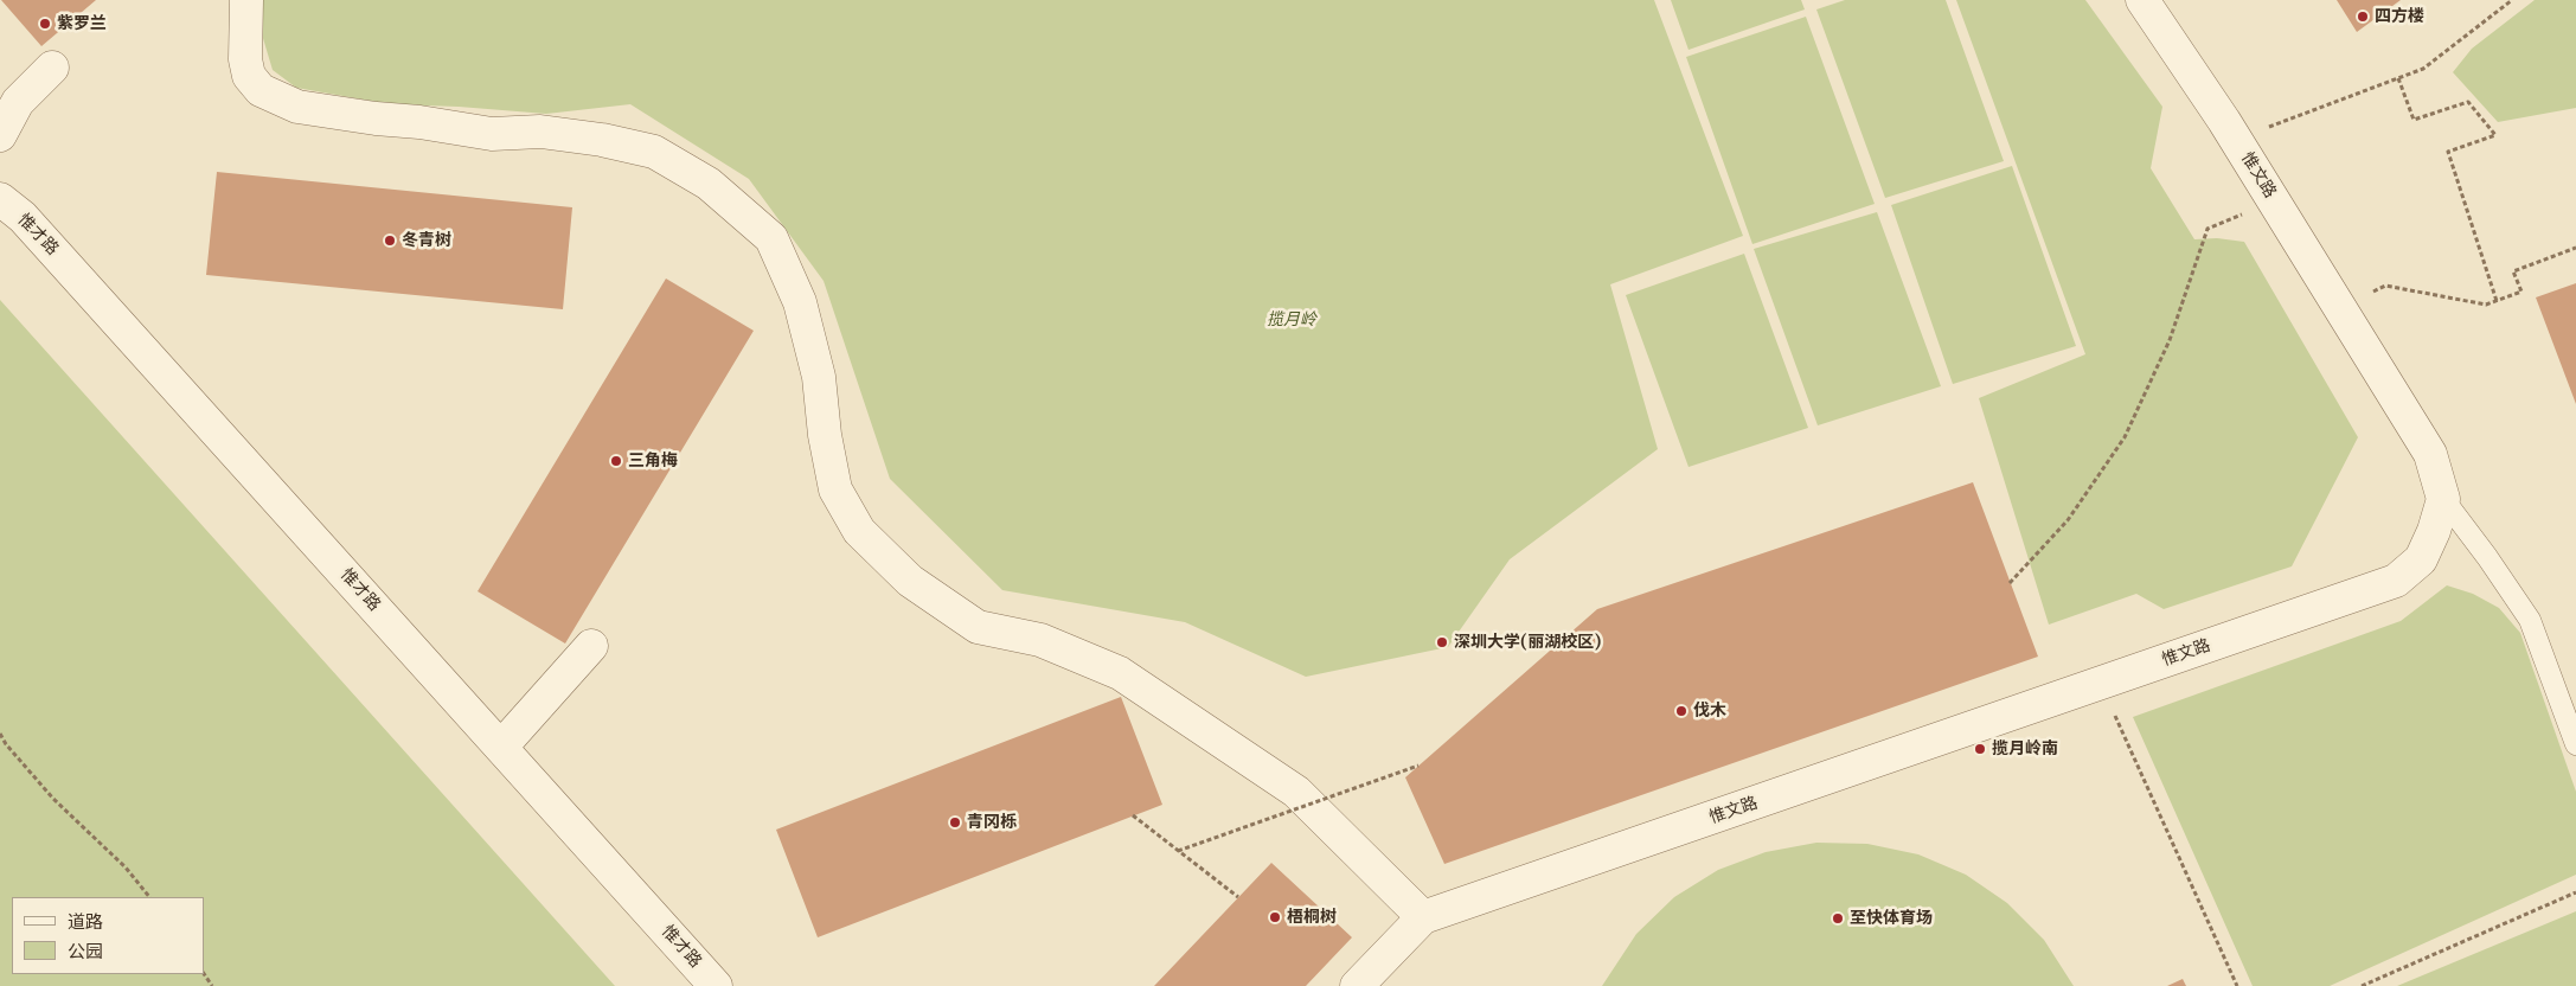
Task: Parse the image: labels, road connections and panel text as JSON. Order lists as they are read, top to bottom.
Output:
{
  "streets": {
    "street": ["惟文路", "惟才路"]
  },
  "parks": ["揽月岭"],
  "places": [
    "四方楼",
    "紫罗兰",
    "冬青树",
    "三角梅",
    "深圳大学(丽湖校区)",
    "伐木",
    "揽月岭南",
    "青冈栎",
    "梧桐树",
    "至快体育场"
  ],
  "legend": ["道路", "公园"]
}
